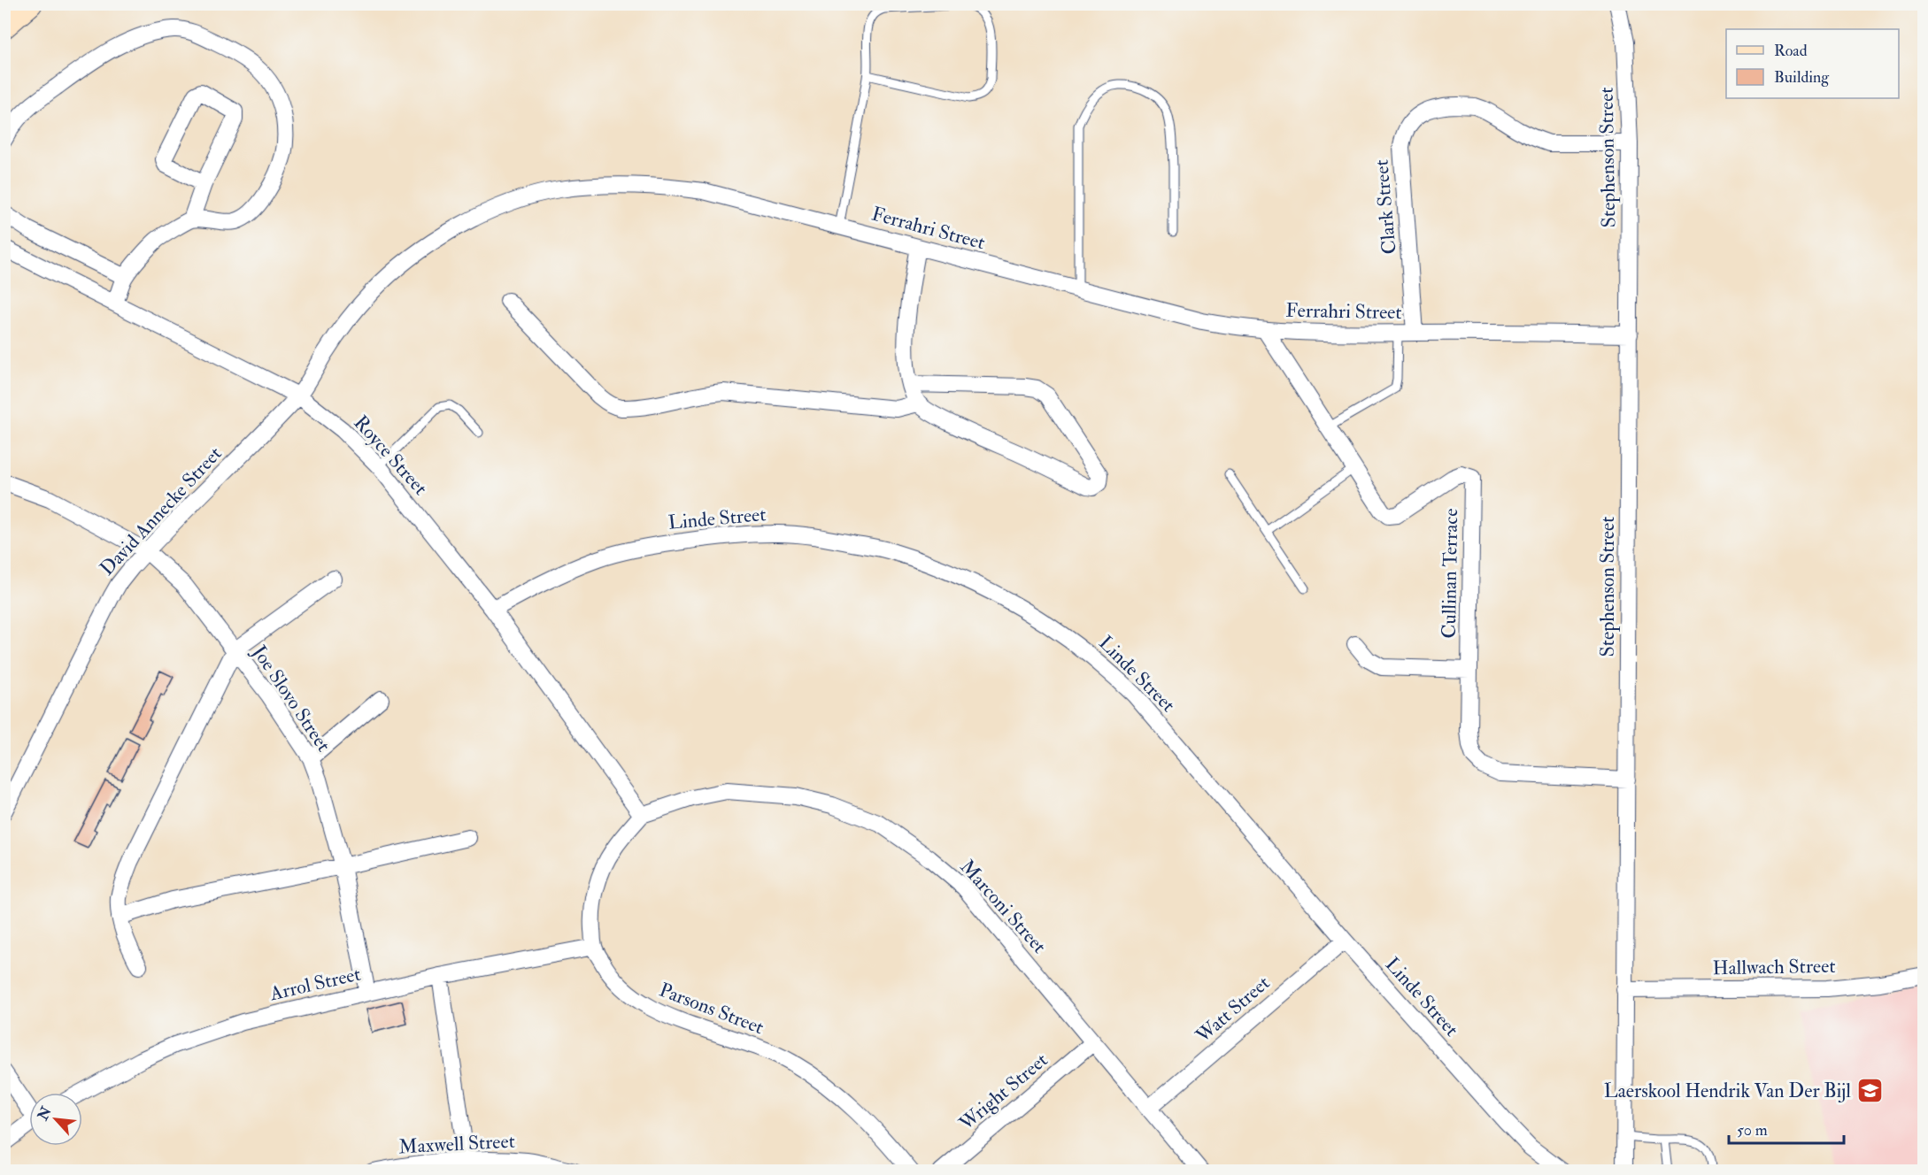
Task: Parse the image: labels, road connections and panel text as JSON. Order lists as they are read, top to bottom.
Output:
{
  "streets": {
    "street": [
      "Stephenson Street",
      "Clark Street",
      "Ferrahri Street",
      "Royce Street",
      "David Annecke Street",
      "Linde Street",
      "Cullinan Terrace",
      "Joe Slovo Street",
      "Marconi Street",
      "Hallwach Street",
      "Arrol Street",
      "Parsons Street",
      "Watt Street",
      "Wright Street",
      "Maxwell Street"
    ]
  },
  "crossings": [
    ["Stephenson Street", "Clark Street"],
    ["Stephenson Street", "Ferrahri Street"],
    ["Stephenson Street", "Cullinan Terrace"],
    ["Stephenson Street", "Hallwach Street"],
    ["Clark Street", "Ferrahri Street"],
    ["Ferrahri Street", "Royce Street"],
    ["Ferrahri Street", "David Annecke Street"],
    ["Royce Street", "David Annecke Street"],
    ["Royce Street", "Linde Street"],
    ["Royce Street", "Marconi Street"],
    ["Royce Street", "Parsons Street"],
    ["David Annecke Street", "Joe Slovo Street"],
    ["Linde Street", "Watt Street"],
    ["Joe Slovo Street", "Arrol Street"],
    ["Marconi Street", "Parsons Street"],
    ["Marconi Street", "Watt Street"],
    ["Marconi Street", "Wright Street"],
    ["Arrol Street", "Parsons Street"]
  ],
  "places": {
    "school or university": ["Laerskool Hendrik Van Der Bijl"]
  },
  "legend": ["Road", "Building"],
  "scale_bar": "50 m",
  "north": "top left"
}
